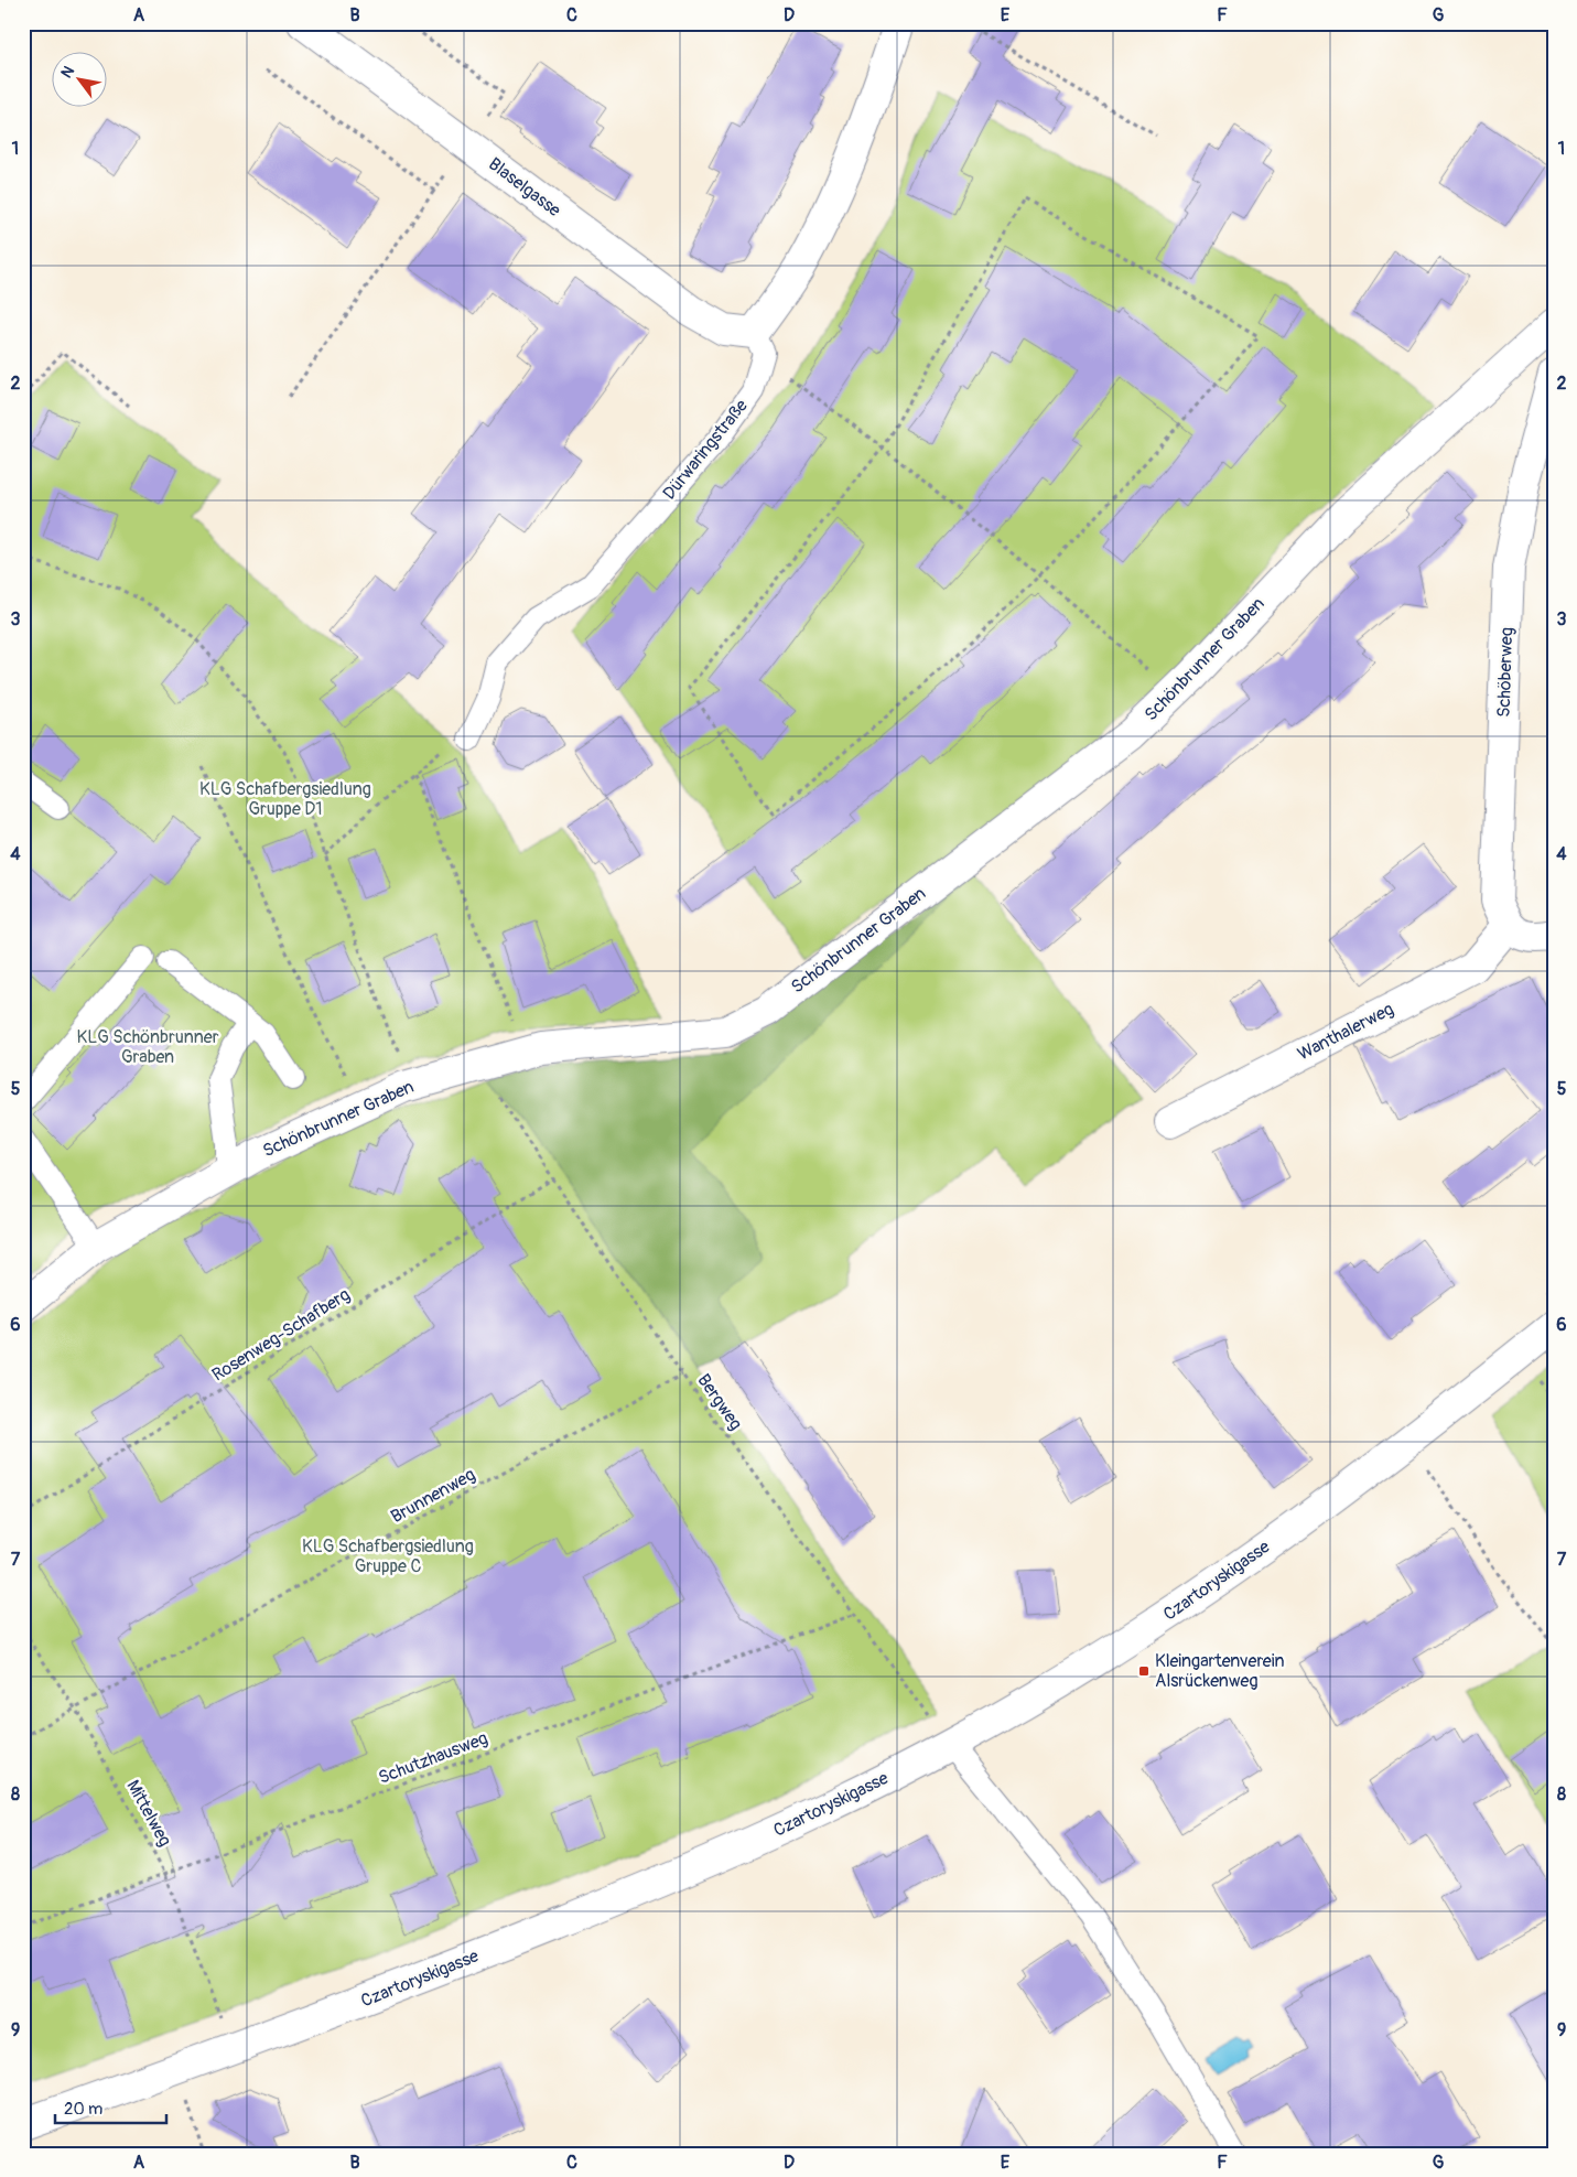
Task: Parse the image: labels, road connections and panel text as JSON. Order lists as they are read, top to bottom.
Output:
{
  "streets": {
    "street": [
      "Blaselgasse",
      "Schönbrunner Graben",
      "Schöberweg",
      "Wanthalerweg",
      "Czartoryskigasse"
    ],
    "lane": ["Dürwaringstraße"],
    "path": [
      "Rosenweg-Schafberg",
      "Bergweg",
      "Brunnenweg",
      "Schutzhausweg",
      "Mittelweg"
    ]
  },
  "crossings": [
    ["Blaselgasse", "Dürwaringstraße"],
    ["Schönbrunner Graben", "Bergweg"],
    ["Schöberweg", "Wanthalerweg"],
    ["Rosenweg-Schafberg", "Bergweg"],
    ["Bergweg", "Brunnenweg"],
    ["Bergweg", "Czartoryskigasse"],
    ["Bergweg", "Schutzhausweg"],
    ["Brunnenweg", "Mittelweg"],
    ["Schutzhausweg", "Mittelweg"]
  ],
  "parks": ["KLG Schafbergsiedlung Gruppe D1", "KLG Schönbrunner Graben", "KLG Schafbergsiedlung Gruppe C"],
  "places": {
    "transit": ["Kleingartenverein Alsrückenweg"]
  },
  "scale_bar": "20 m",
  "north": "top left",
  "grid": {
    "columns": [
      "A",
      "B",
      "C",
      "D",
      "E",
      "F",
      "G"
    ],
    "rows": [
      "1",
      "2",
      "3",
      "4",
      "5",
      "6",
      "7",
      "8",
      "9"
    ]
  }
}
